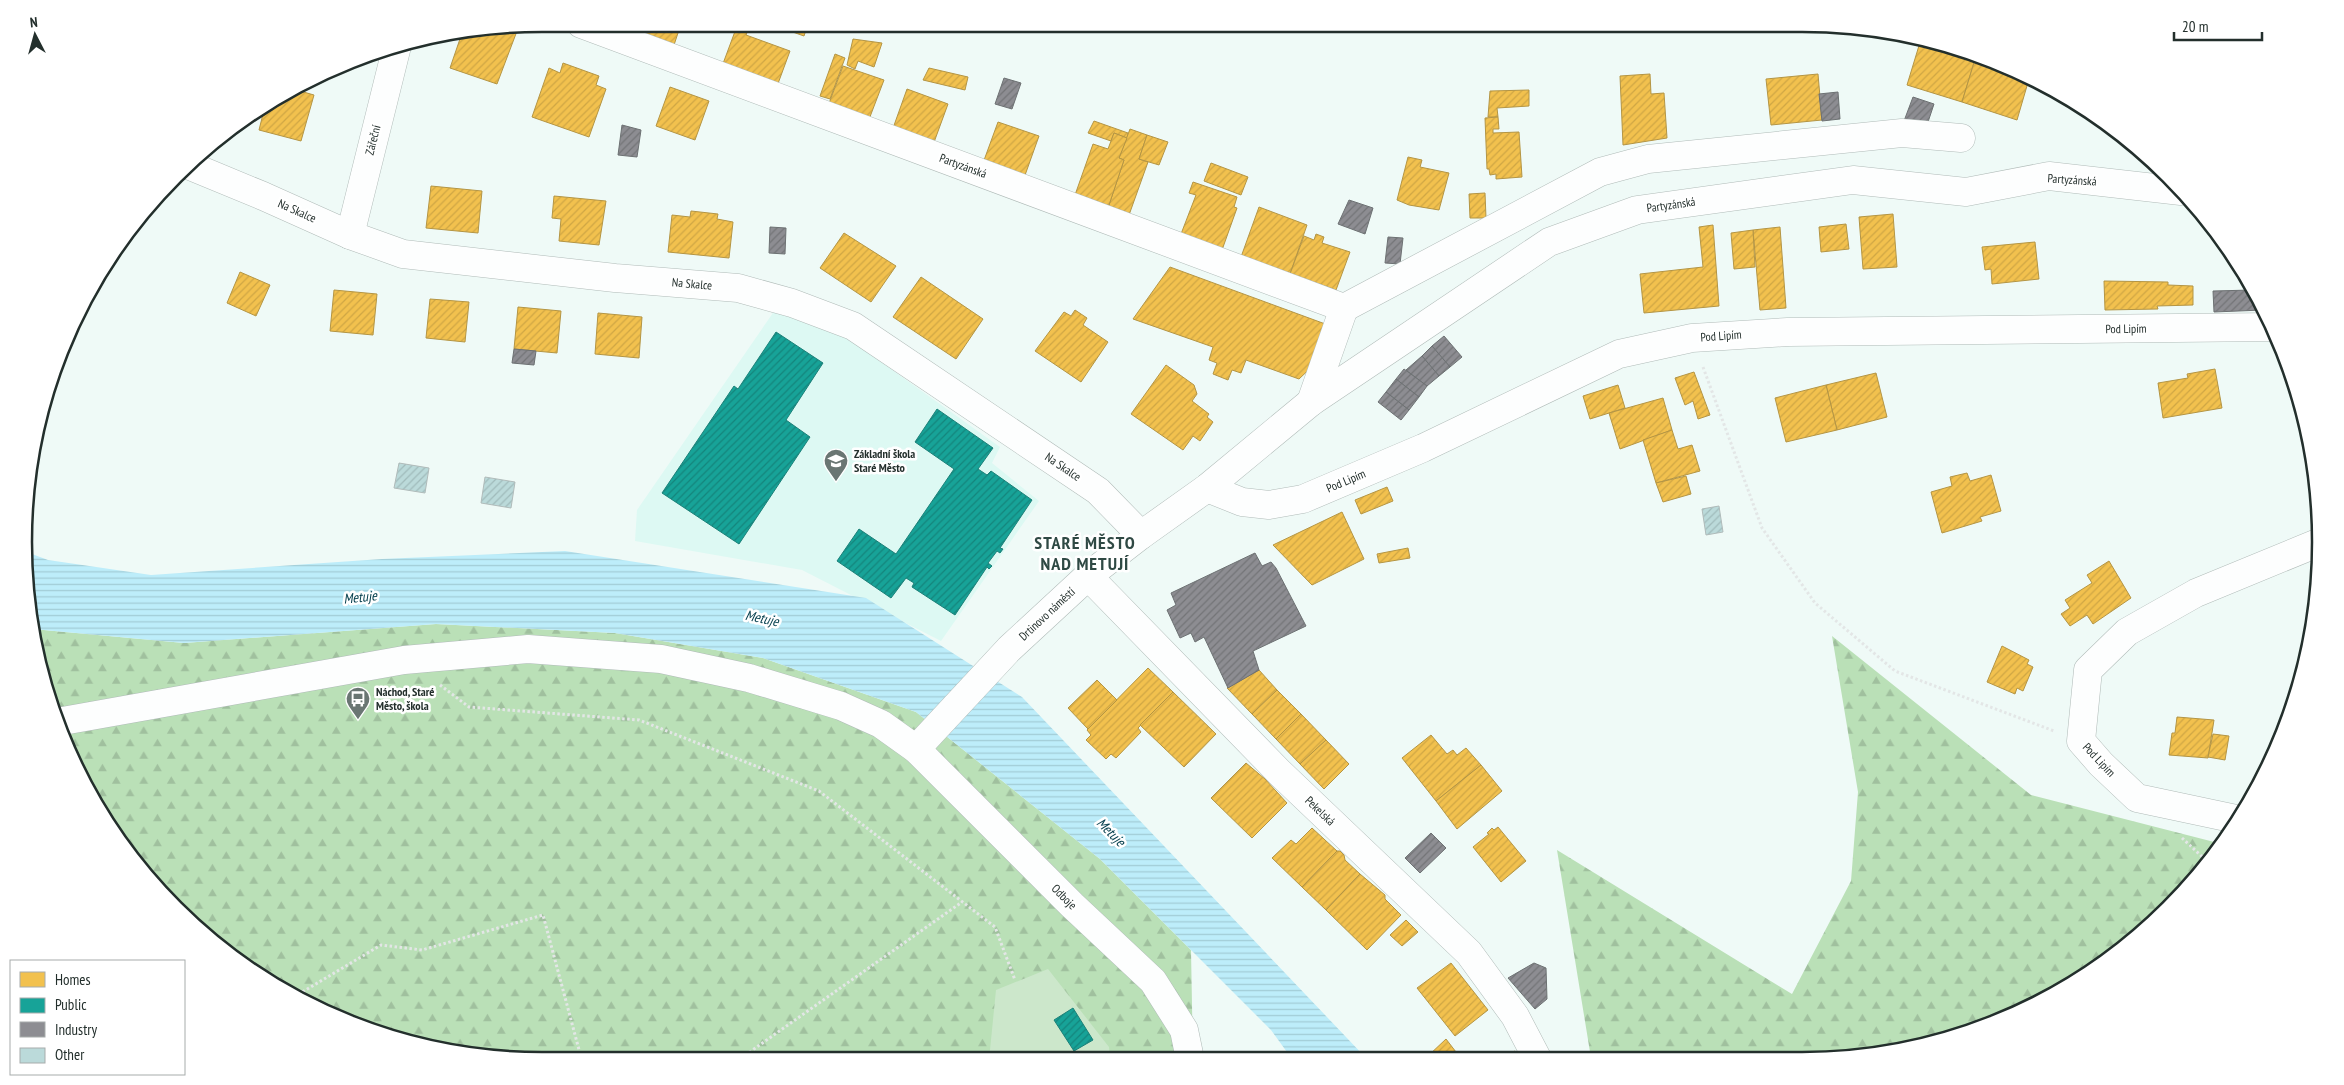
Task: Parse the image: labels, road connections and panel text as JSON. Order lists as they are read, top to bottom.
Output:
{
  "streets": {
    "street": [
      "Zářeční",
      "Partyzánská",
      "Na Skalce",
      "Pod Lipím",
      "Drtinovo náměstí",
      "Pekelská",
      "Odboje"
    ]
  },
  "crossings": [
    ["Zářeční", "Na Skalce"],
    ["Partyzánská", "Drtinovo náměstí"],
    ["Na Skalce", "Drtinovo náměstí"],
    ["Pod Lipím", "Drtinovo náměstí"],
    ["Drtinovo náměstí", "Pekelská"],
    ["Drtinovo náměstí", "Odboje"]
  ],
  "districts": ["STARÉ MĚSTO NAD METUJÍ"],
  "water": ["Metuje"],
  "places": {
    "school or university": ["Základní škola Staré Město"],
    "bus stop": ["Náchod, Staré Město, škola"]
  },
  "legend": [
    "Homes",
    "Public",
    "Industry",
    "Other"
  ],
  "scale_bar": "20 m",
  "north": "top"
}
